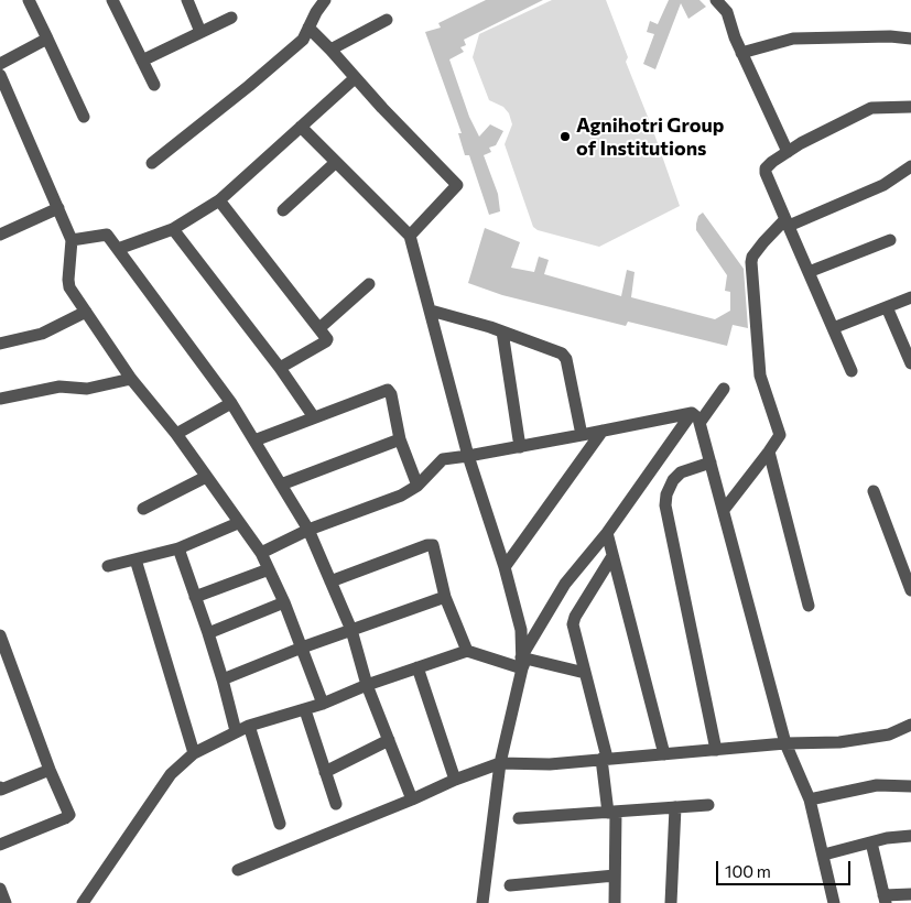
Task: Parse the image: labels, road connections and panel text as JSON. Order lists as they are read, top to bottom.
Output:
{
  "places": ["Agnihotri Group of Institutions"],
  "scale_bar": "100 m"
}
